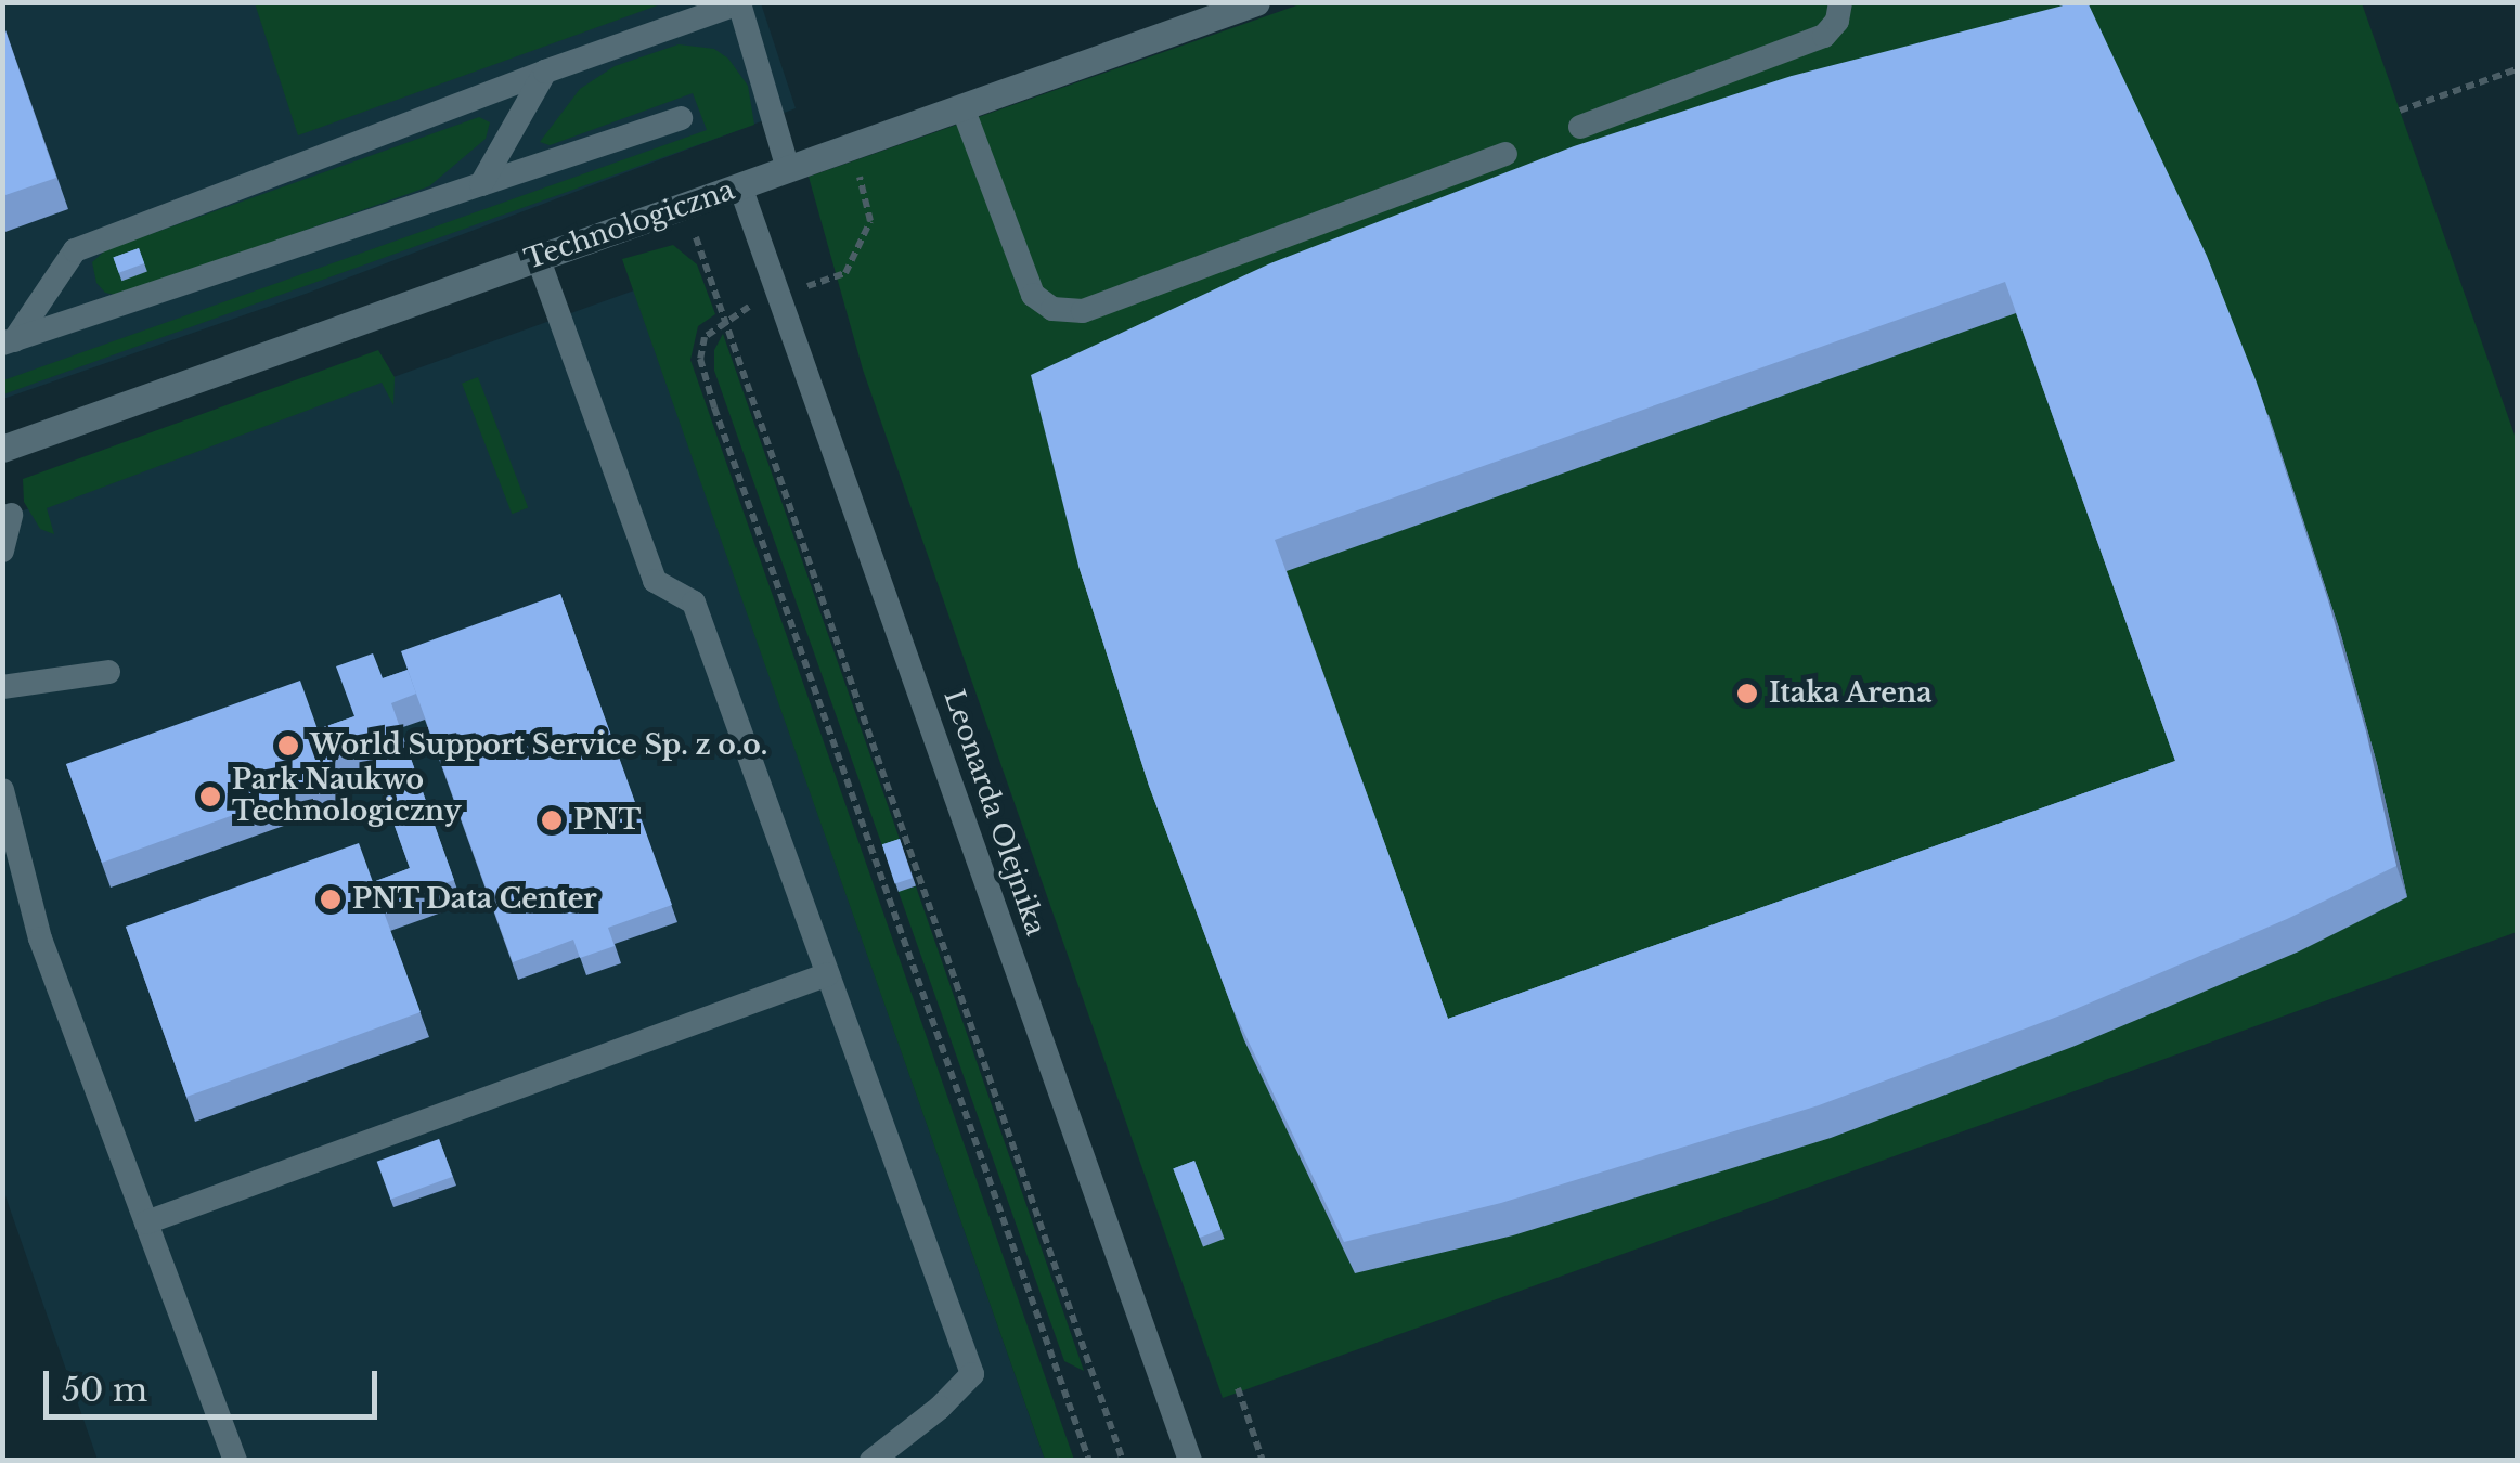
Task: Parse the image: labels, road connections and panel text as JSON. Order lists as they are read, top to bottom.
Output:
{
  "streets": {
    "street": ["Technologiczna"],
    "lane": ["Leonarda Olejnika"]
  },
  "crossings": [
    ["Technologiczna", "Leonarda Olejnika"]
  ],
  "places": [
    "Itaka Arena",
    "World Support Service Sp. z o.o.",
    "Park Naukwo Technologiczny",
    "PNT",
    "PNT Data Center"
  ],
  "scale_bar": "50 m"
}
